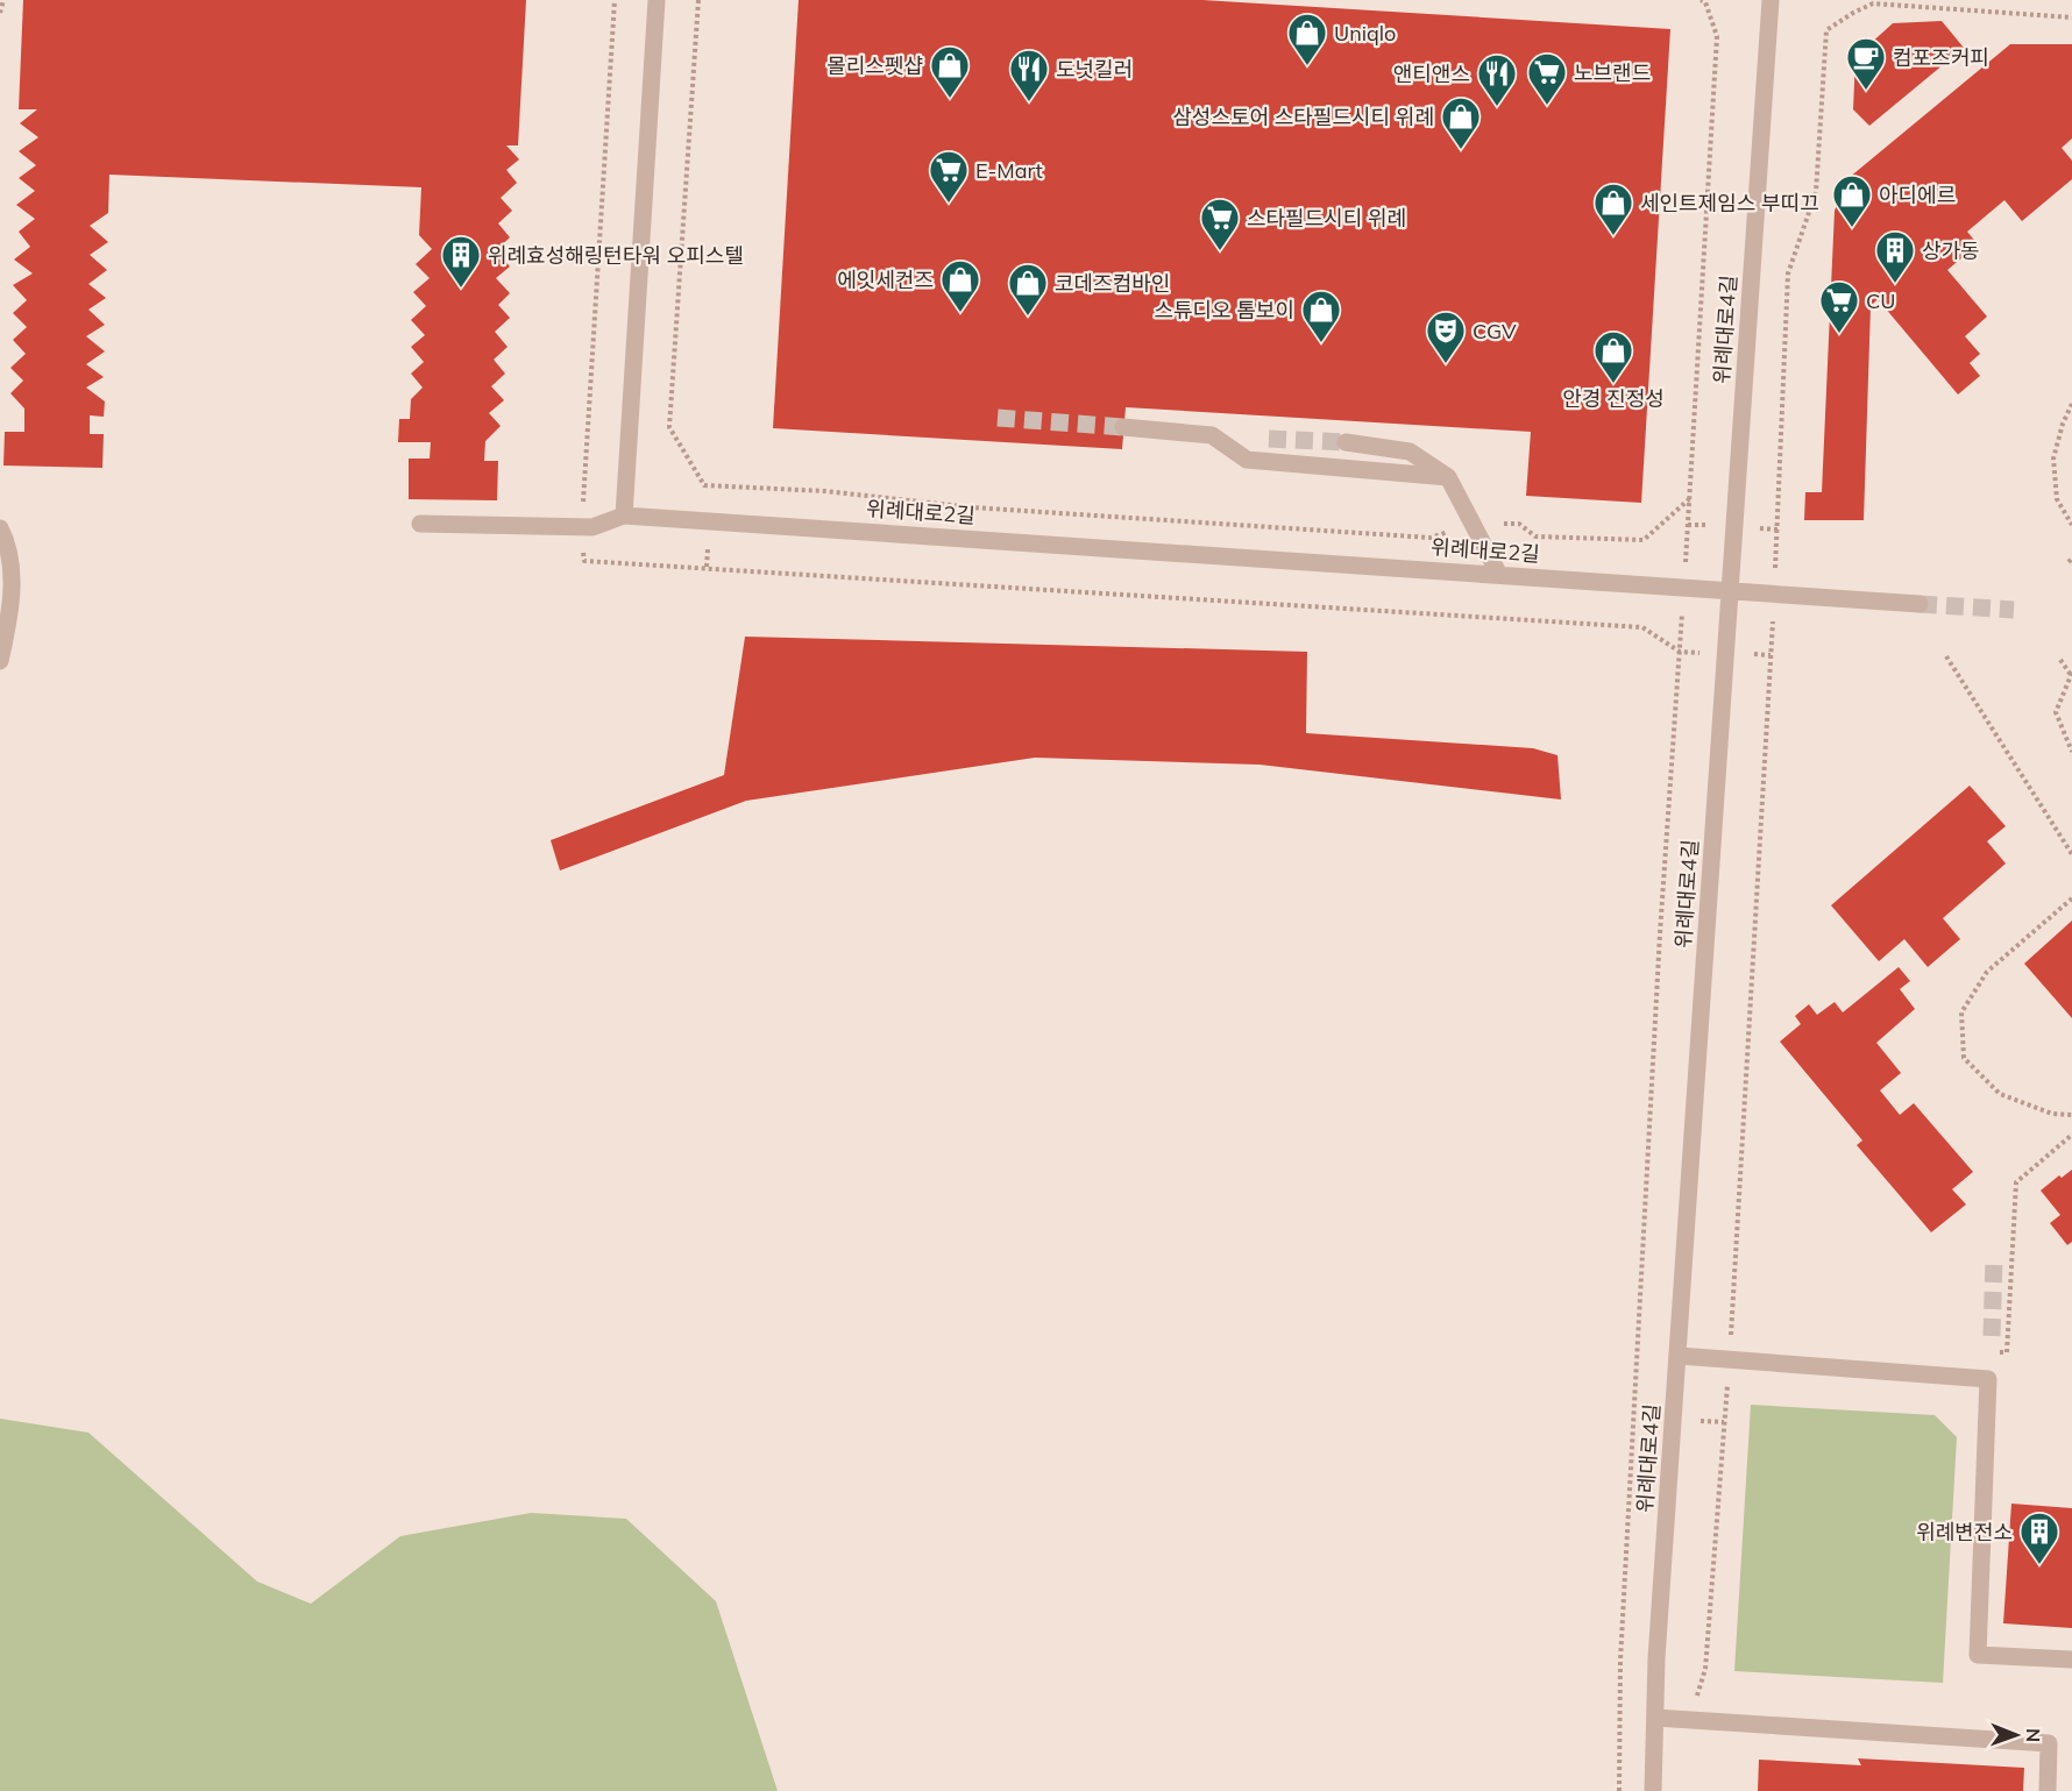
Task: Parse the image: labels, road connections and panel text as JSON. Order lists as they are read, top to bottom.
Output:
{
  "streets": {
    "street": ["위례대로4길", "위례대로2길"]
  },
  "crossings": [
    ["위례대로4길", "위례대로2길"]
  ],
  "places": {
    "shop": [
      "Uniqlo",
      "몰리스펫샵",
      "삼성스토어 스타필드시티 위례",
      "아디에르",
      "세인트제임스 부띠끄",
      "에잇세컨즈",
      "코데즈컴바인",
      "스튜디오 톰보이",
      "안경 진정성"
    ],
    "cafe": ["컴포즈커피"],
    "restaurant": ["도넛킬러", "앤티앤스"],
    "supermarket": [
      "노브랜드",
      "E-Mart",
      "스타필드시티 위례",
      "CU"
    ],
    "building": ["상가동", "위례효성해링턴타워 오피스텔", "위례변전소"],
    "theatre": ["CGV"]
  },
  "north": "right"
}
